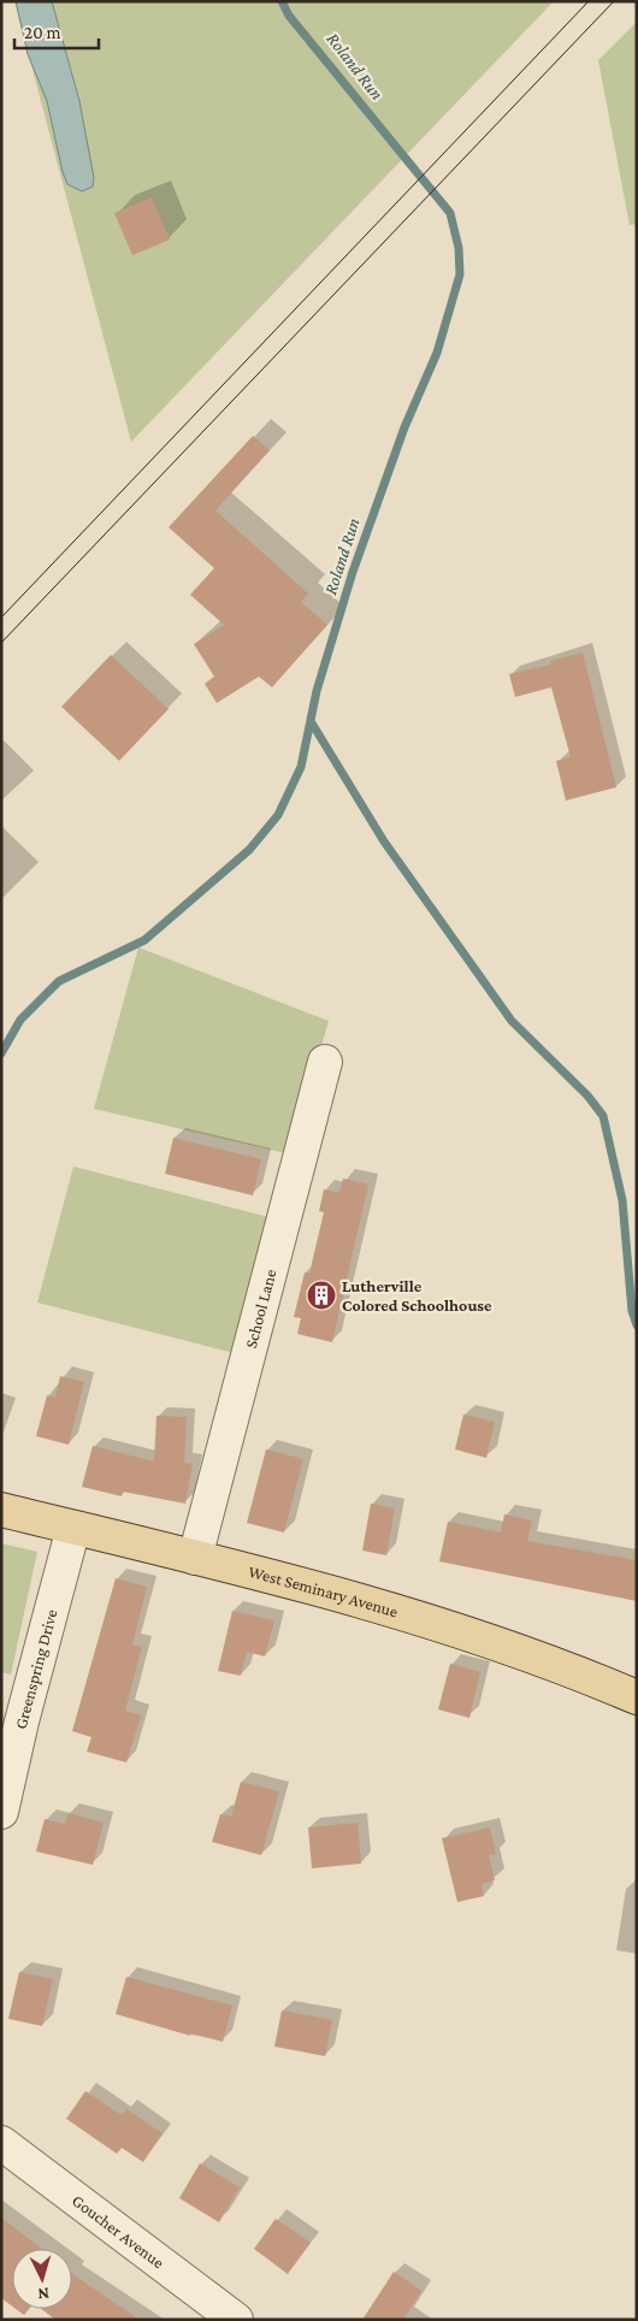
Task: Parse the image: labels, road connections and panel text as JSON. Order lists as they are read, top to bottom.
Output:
{
  "streets": {
    "main road": ["West Seminary Avenue"],
    "street": ["School Lane", "Greenspring Drive", "Goucher Avenue"]
  },
  "crossings": [
    ["School Lane", "West Seminary Avenue"],
    ["West Seminary Avenue", "Greenspring Drive"]
  ],
  "water": ["Roland Run"],
  "places": {
    "building": ["Lutherville Colored Schoolhouse"]
  },
  "scale_bar": "20 m",
  "north": "bottom"
}
